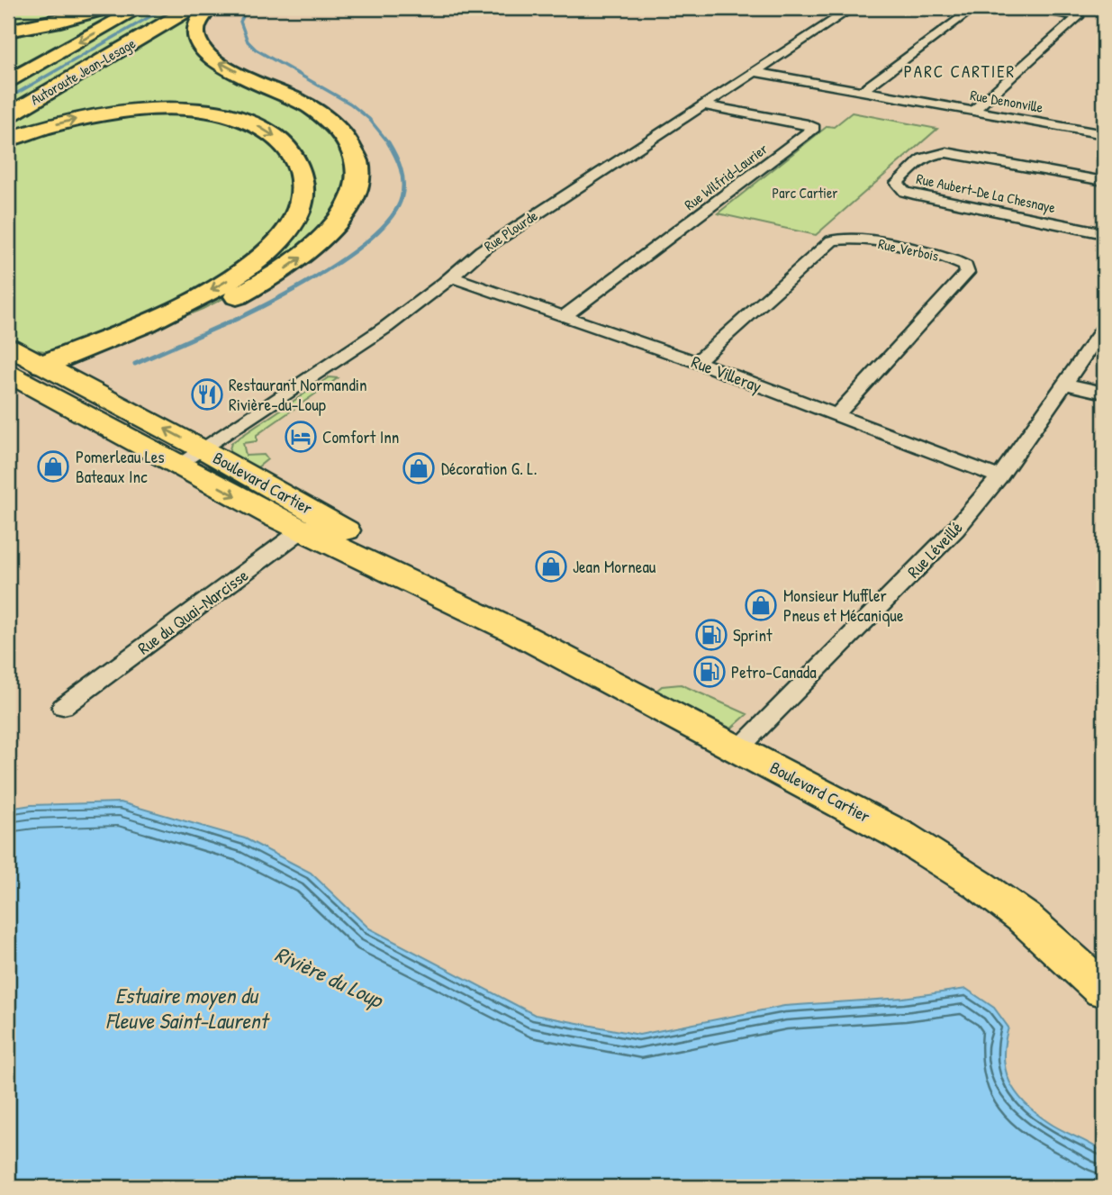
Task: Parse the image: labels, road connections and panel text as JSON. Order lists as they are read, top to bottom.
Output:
{
  "streets": {
    "highway": ["Autoroute Jean-Lesage"],
    "main road": ["Boulevard Cartier"],
    "street": [
      "Rue Denonville",
      "Rue Wilfrid-Laurier",
      "Rue Aubert-De La Chesnaye",
      "Rue Plourde",
      "Rue Verbois",
      "Rue Villeray",
      "Rue Léveillé",
      "Rue du Quai-Narcisse"
    ]
  },
  "crossings": [
    ["Rue Denonville", "Rue Plourde"],
    ["Rue Wilfrid-Laurier", "Rue Plourde"],
    ["Rue Wilfrid-Laurier", "Rue Villeray"],
    ["Rue Plourde", "Rue Villeray"],
    ["Rue Plourde", "Boulevard Cartier"],
    ["Rue Verbois", "Rue Villeray"],
    ["Rue Villeray", "Rue Léveillé"],
    ["Boulevard Cartier", "Rue Léveillé"],
    ["Boulevard Cartier", "Rue du Quai-Narcisse"]
  ],
  "districts": ["PARC CARTIER"],
  "water": ["Rivière du Loup", "Estuaire moyen du Fleuve Saint-Laurent"],
  "parks": ["Parc Cartier"],
  "places": {
    "restaurant": ["Restaurant Normandin Rivière-du-Loup"],
    "hotel": ["Comfort Inn"],
    "shop": [
      "Pomerleau Les Bateaux Inc",
      "Décoration G. L.",
      "Jean Morneau",
      "Monsieur Muffler Pneus et Mécanique"
    ],
    "fuel station": ["Sprint", "Petro-Canada"]
  }
}
